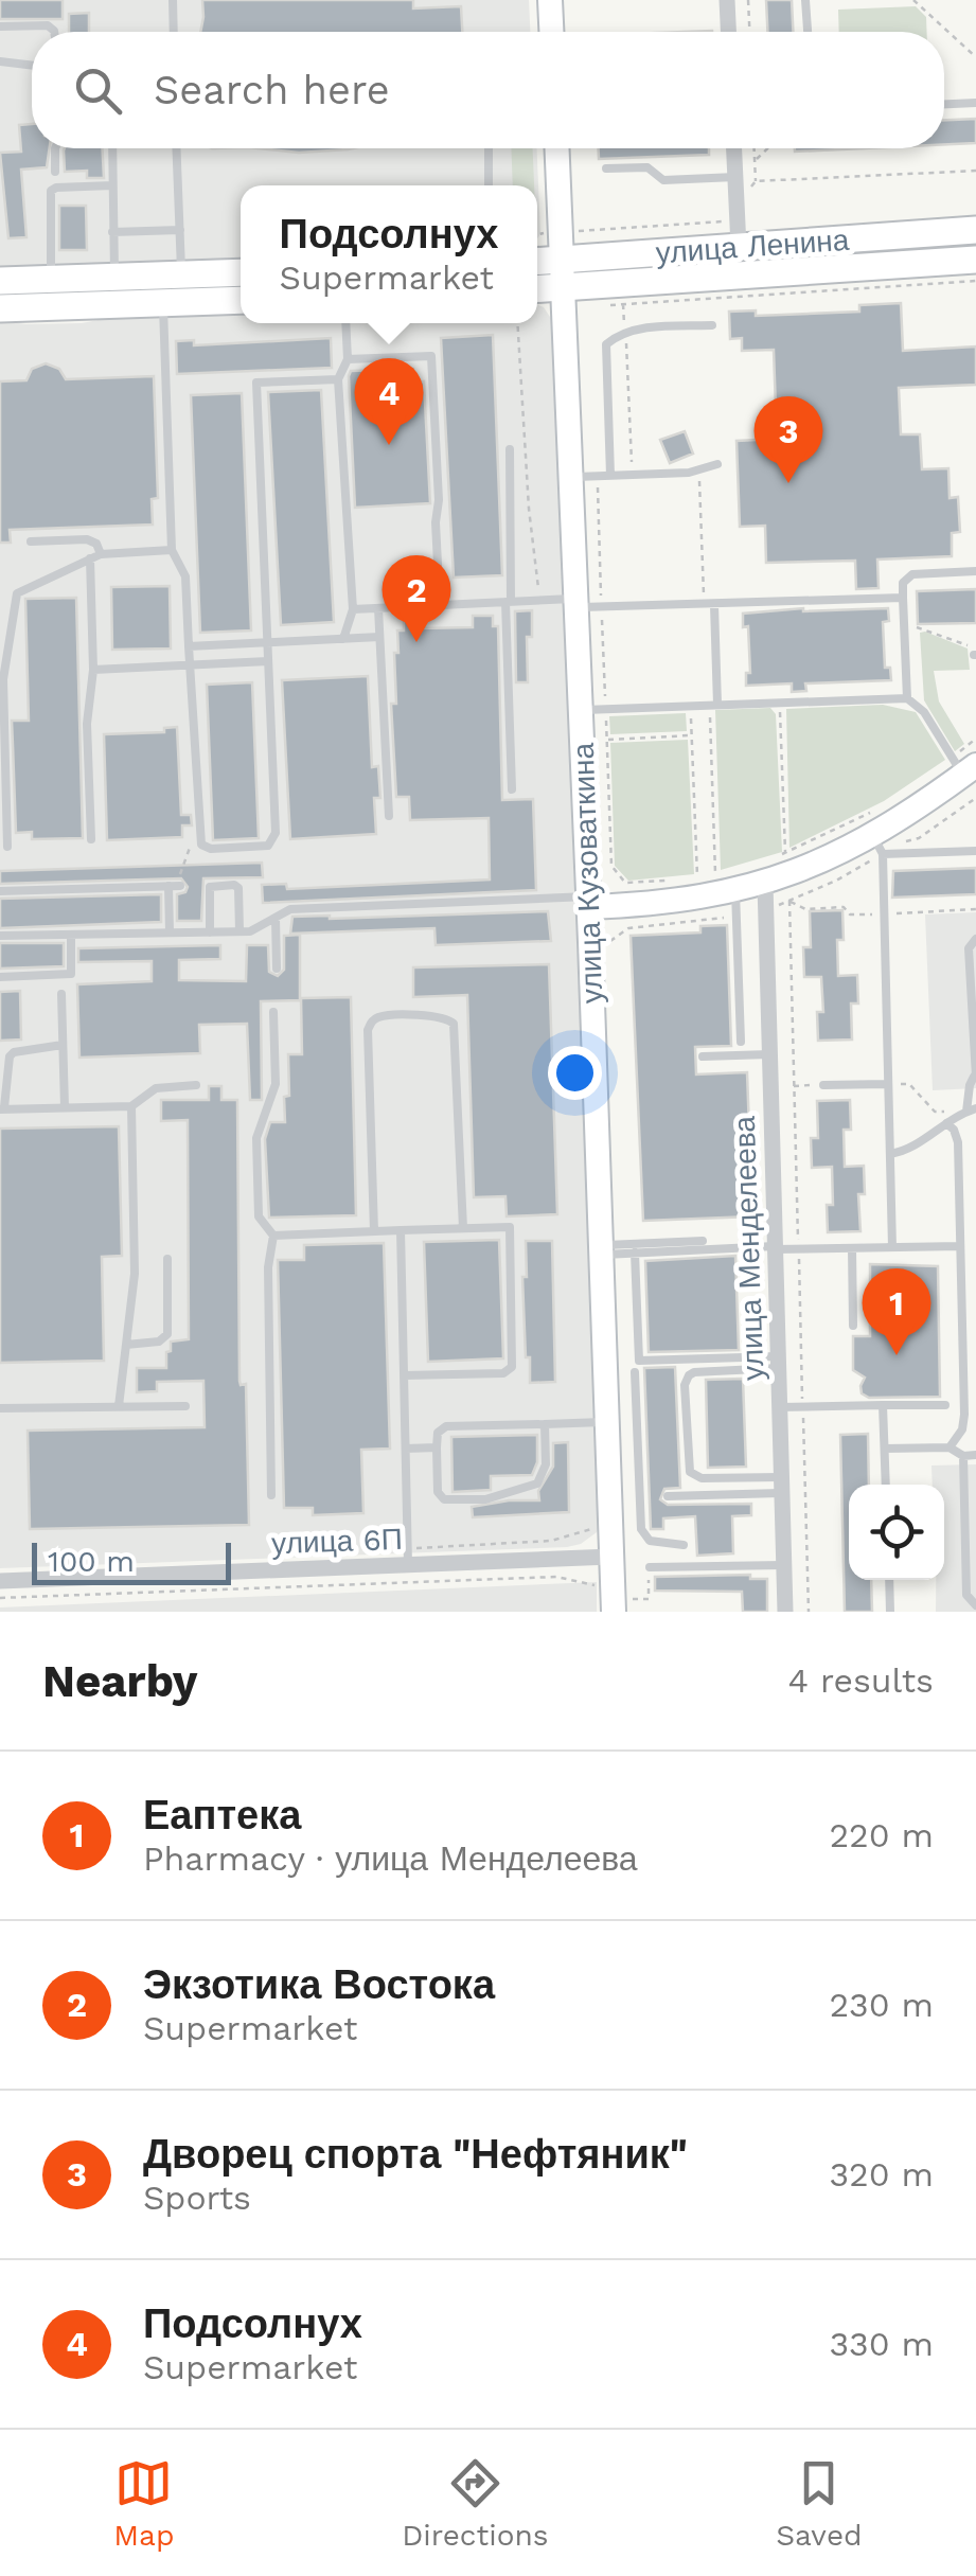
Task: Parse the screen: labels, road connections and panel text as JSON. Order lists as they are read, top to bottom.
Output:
{
  "streets": {
    "main road": ["улица Ленина", "улица Кузоваткина"],
    "street": ["улица Менделеева", "улица 6П"]
  },
  "crossings": [
    ["улица Ленина", "улица Кузоваткина"],
    ["улица Кузоваткина", "улица 6П"]
  ],
  "scale_bar": "100 m",
  "page": {
    "search": "Search here",
    "popup": ["Подсолнух", "Supermarket"],
    "pins": [
      "4",
      "3",
      "2",
      "1"
    ],
    "scale": "100 m",
    "heading": ["Nearby", "4 results"],
    "list": [
      {
        "mark": "1",
        "name": "Еаптека",
        "note": "Pharmacy · улица Менделеева",
        "value": "220 m"
      },
      {
        "mark": "2",
        "name": "Экзотика Востока",
        "note": "Supermarket",
        "value": "230 m"
      },
      {
        "mark": "3",
        "name": "Дворец спорта \"Нефтяник\"",
        "note": "Sports",
        "value": "320 m"
      },
      {
        "mark": "4",
        "name": "Подсолнух",
        "note": "Supermarket",
        "value": "330 m"
      }
    ],
    "nav": ["Map", "Directions", "Saved"]
  }
}
